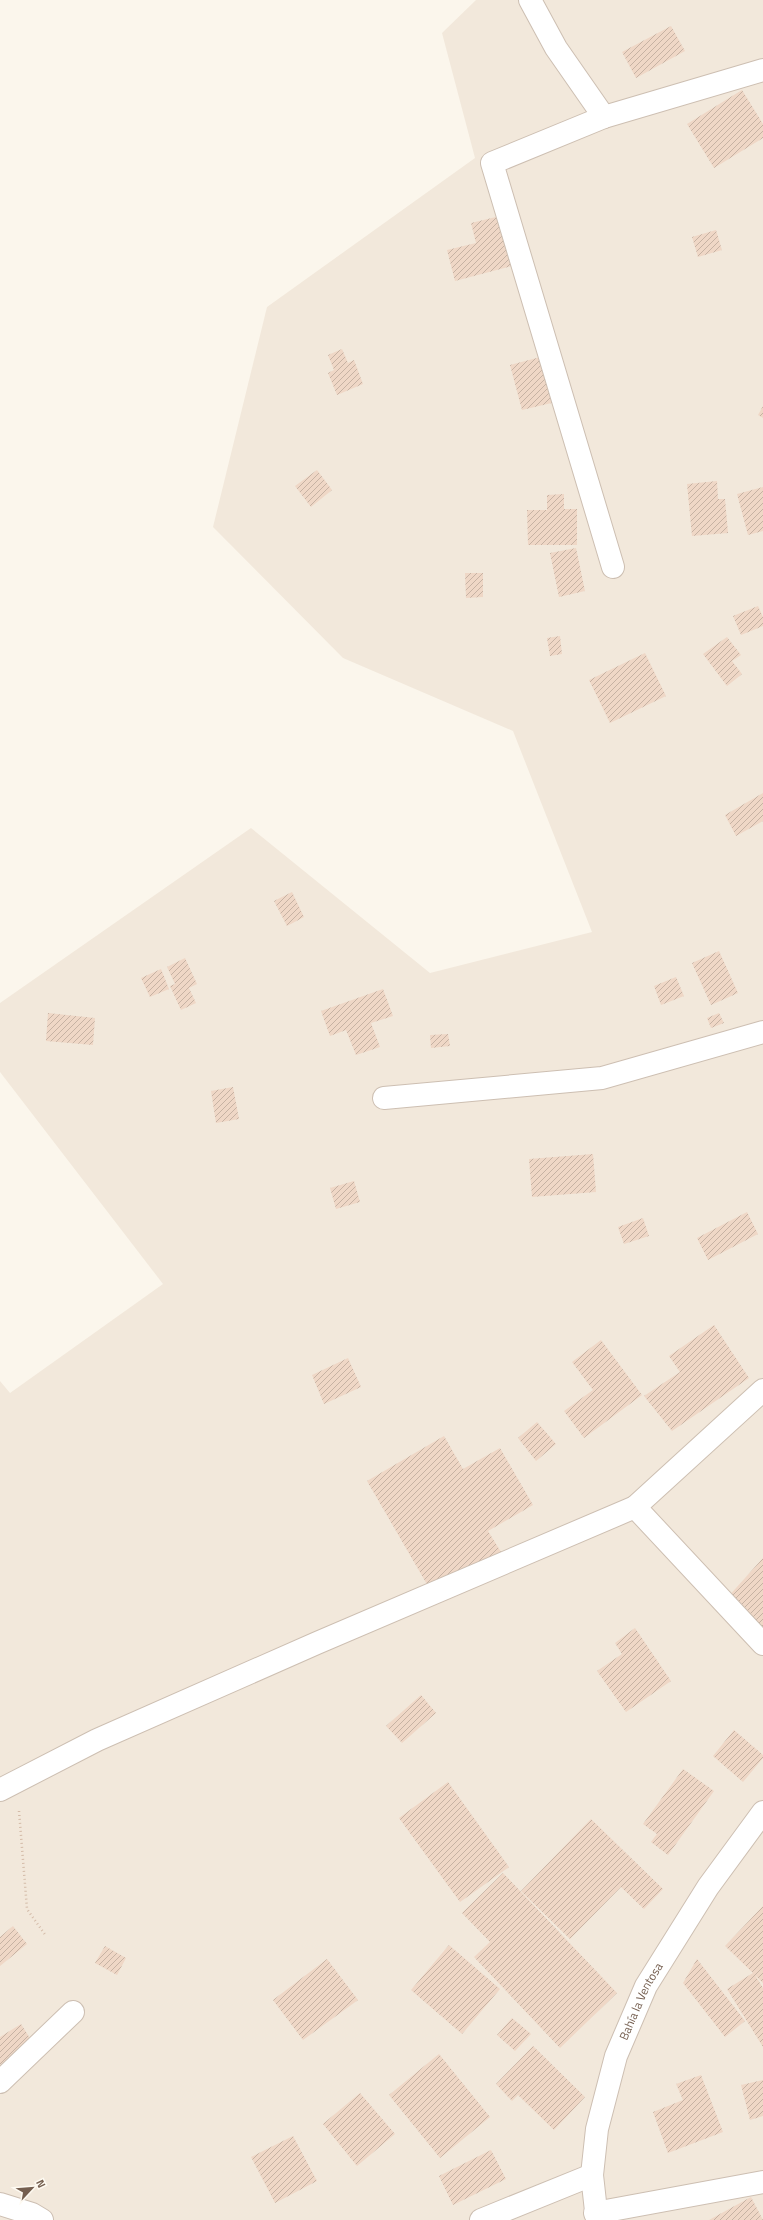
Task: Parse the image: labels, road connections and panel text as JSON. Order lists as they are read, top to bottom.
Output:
{
  "streets": {
    "street": ["Bahía la Ventosa"]
  },
  "north": "top right"
}
